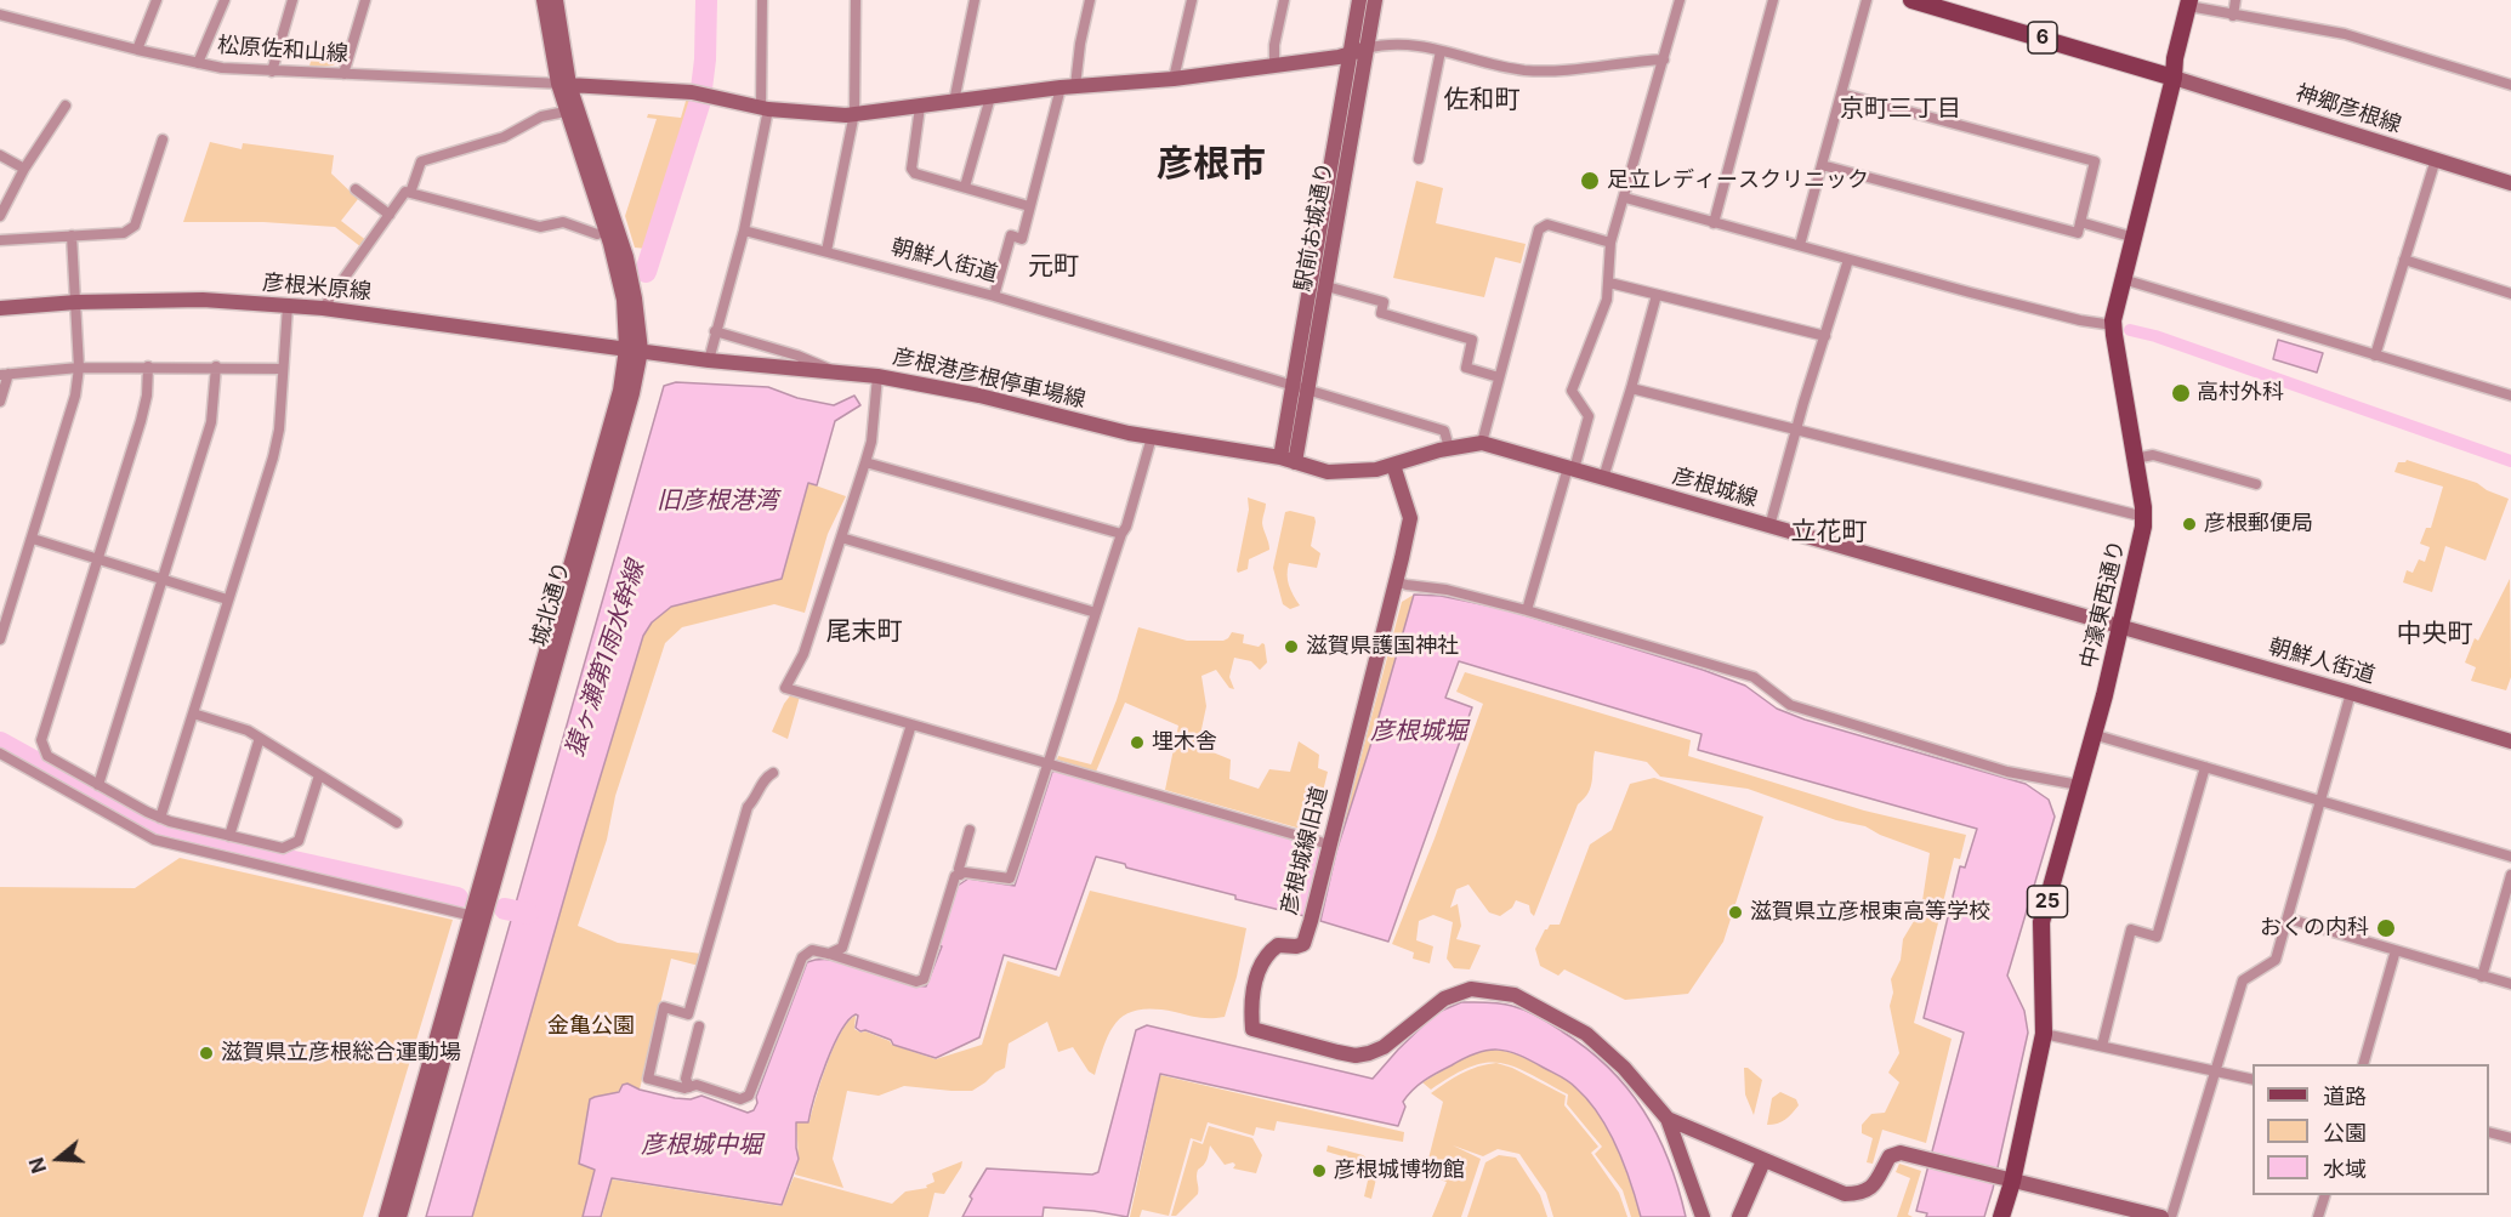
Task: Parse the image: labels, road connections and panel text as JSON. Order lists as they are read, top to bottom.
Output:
{
  "streets": {
    "main road": [
      "6",
      "神郷彦根線",
      "駅前お城通り",
      "朝鮮人街道",
      "彦根米原線",
      "彦根港彦根停車場線",
      "彦根城線",
      "城北通り",
      "中濠東西通り",
      "彦根城線旧道",
      "25"
    ],
    "street": ["松原佐和山線"]
  },
  "crossings": [
    ["6", "神郷彦根線"],
    ["6", "中濠東西通り"],
    ["松原佐和山線", "城北通り"],
    ["神郷彦根線", "中濠東西通り"],
    ["駅前お城通り", "朝鮮人街道"],
    ["駅前お城通り", "彦根港彦根停車場線"],
    ["駅前お城通り", "彦根城線"],
    ["朝鮮人街道", "彦根城線"],
    ["朝鮮人街道", "中濠東西通り"],
    ["彦根米原線", "彦根港彦根停車場線"],
    ["彦根米原線", "城北通り"],
    ["彦根港彦根停車場線", "彦根城線"],
    ["彦根港彦根停車場線", "城北通り"],
    ["彦根城線", "中濠東西通り"],
    ["彦根城線", "彦根城線旧道"]
  ],
  "districts": [
    "佐和町",
    "京町三丁目",
    "彦根市",
    "元町",
    "立花町",
    "尾末町",
    "中央町"
  ],
  "water": [
    "旧彦根港湾",
    "猿ヶ瀬第1雨水幹線",
    "彦根城堀",
    "彦根城中堀"
  ],
  "parks": ["金亀公園"],
  "places": [
    "足立レディースクリニック",
    "高村外科",
    "彦根郵便局",
    "滋賀県護国神社",
    "埋木舎",
    "滋賀県立彦根東高等学校",
    "おくの内科",
    "滋賀県立彦根総合運動場",
    "彦根城博物館"
  ],
  "legend": ["道路", "公園", "水域"],
  "north": "left"
}
